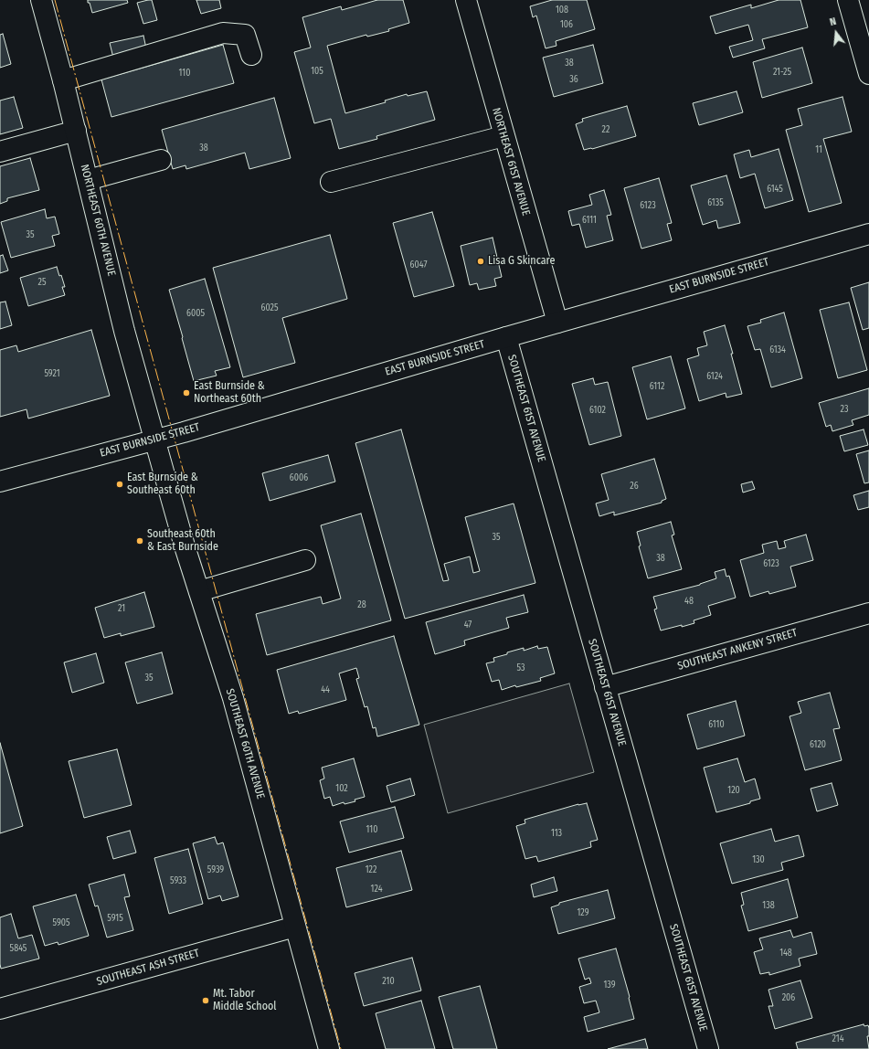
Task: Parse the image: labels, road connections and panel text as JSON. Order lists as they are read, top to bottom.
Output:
{
  "streets": {
    "main road": [
      "NORTHEAST 61ST AVENUE",
      "NORTHEAST 60TH AVENUE",
      "EAST BURNSIDE STREET",
      "SOUTHEAST 61ST AVENUE",
      "SOUTHEAST ANKENY STREET",
      "SOUTHEAST 60TH AVENUE",
      "SOUTHEAST ASH STREET"
    ]
  },
  "crossings": [
    ["NORTHEAST 61ST AVENUE", "EAST BURNSIDE STREET"],
    ["NORTHEAST 60TH AVENUE", "EAST BURNSIDE STREET"],
    ["NORTHEAST 60TH AVENUE", "SOUTHEAST 60TH AVENUE"],
    ["EAST BURNSIDE STREET", "SOUTHEAST 61ST AVENUE"],
    ["EAST BURNSIDE STREET", "SOUTHEAST 60TH AVENUE"],
    ["SOUTHEAST 61ST AVENUE", "SOUTHEAST ANKENY STREET"],
    ["SOUTHEAST 60TH AVENUE", "SOUTHEAST ASH STREET"]
  ],
  "places": [
    "Lisa G Skincare",
    "East Burnside & Northeast 60th",
    "East Burnside & Southeast 60th",
    "Southeast 60th & East Burnside",
    "Mt. Tabor Middle School"
  ],
  "house_numbers": [
    "108",
    "106",
    "38",
    "105",
    "21-25",
    "110",
    "36",
    "22",
    "38",
    "11",
    "6145",
    "6135",
    "6123",
    "6111",
    "35",
    "6047",
    "25",
    "6025",
    "6005",
    "6134",
    "5921",
    "6124",
    "6112",
    "23",
    "6102",
    "6006",
    "26",
    "35",
    "38",
    "6123",
    "48",
    "28",
    "21",
    "47",
    "53",
    "35",
    "44",
    "6110",
    "6120",
    "102",
    "120",
    "110",
    "113",
    "130",
    "5939",
    "122",
    "5933",
    "124",
    "138",
    "129",
    "5915",
    "5905",
    "5845",
    "148",
    "210",
    "139",
    "206",
    "214"
  ],
  "north": "top"
}
